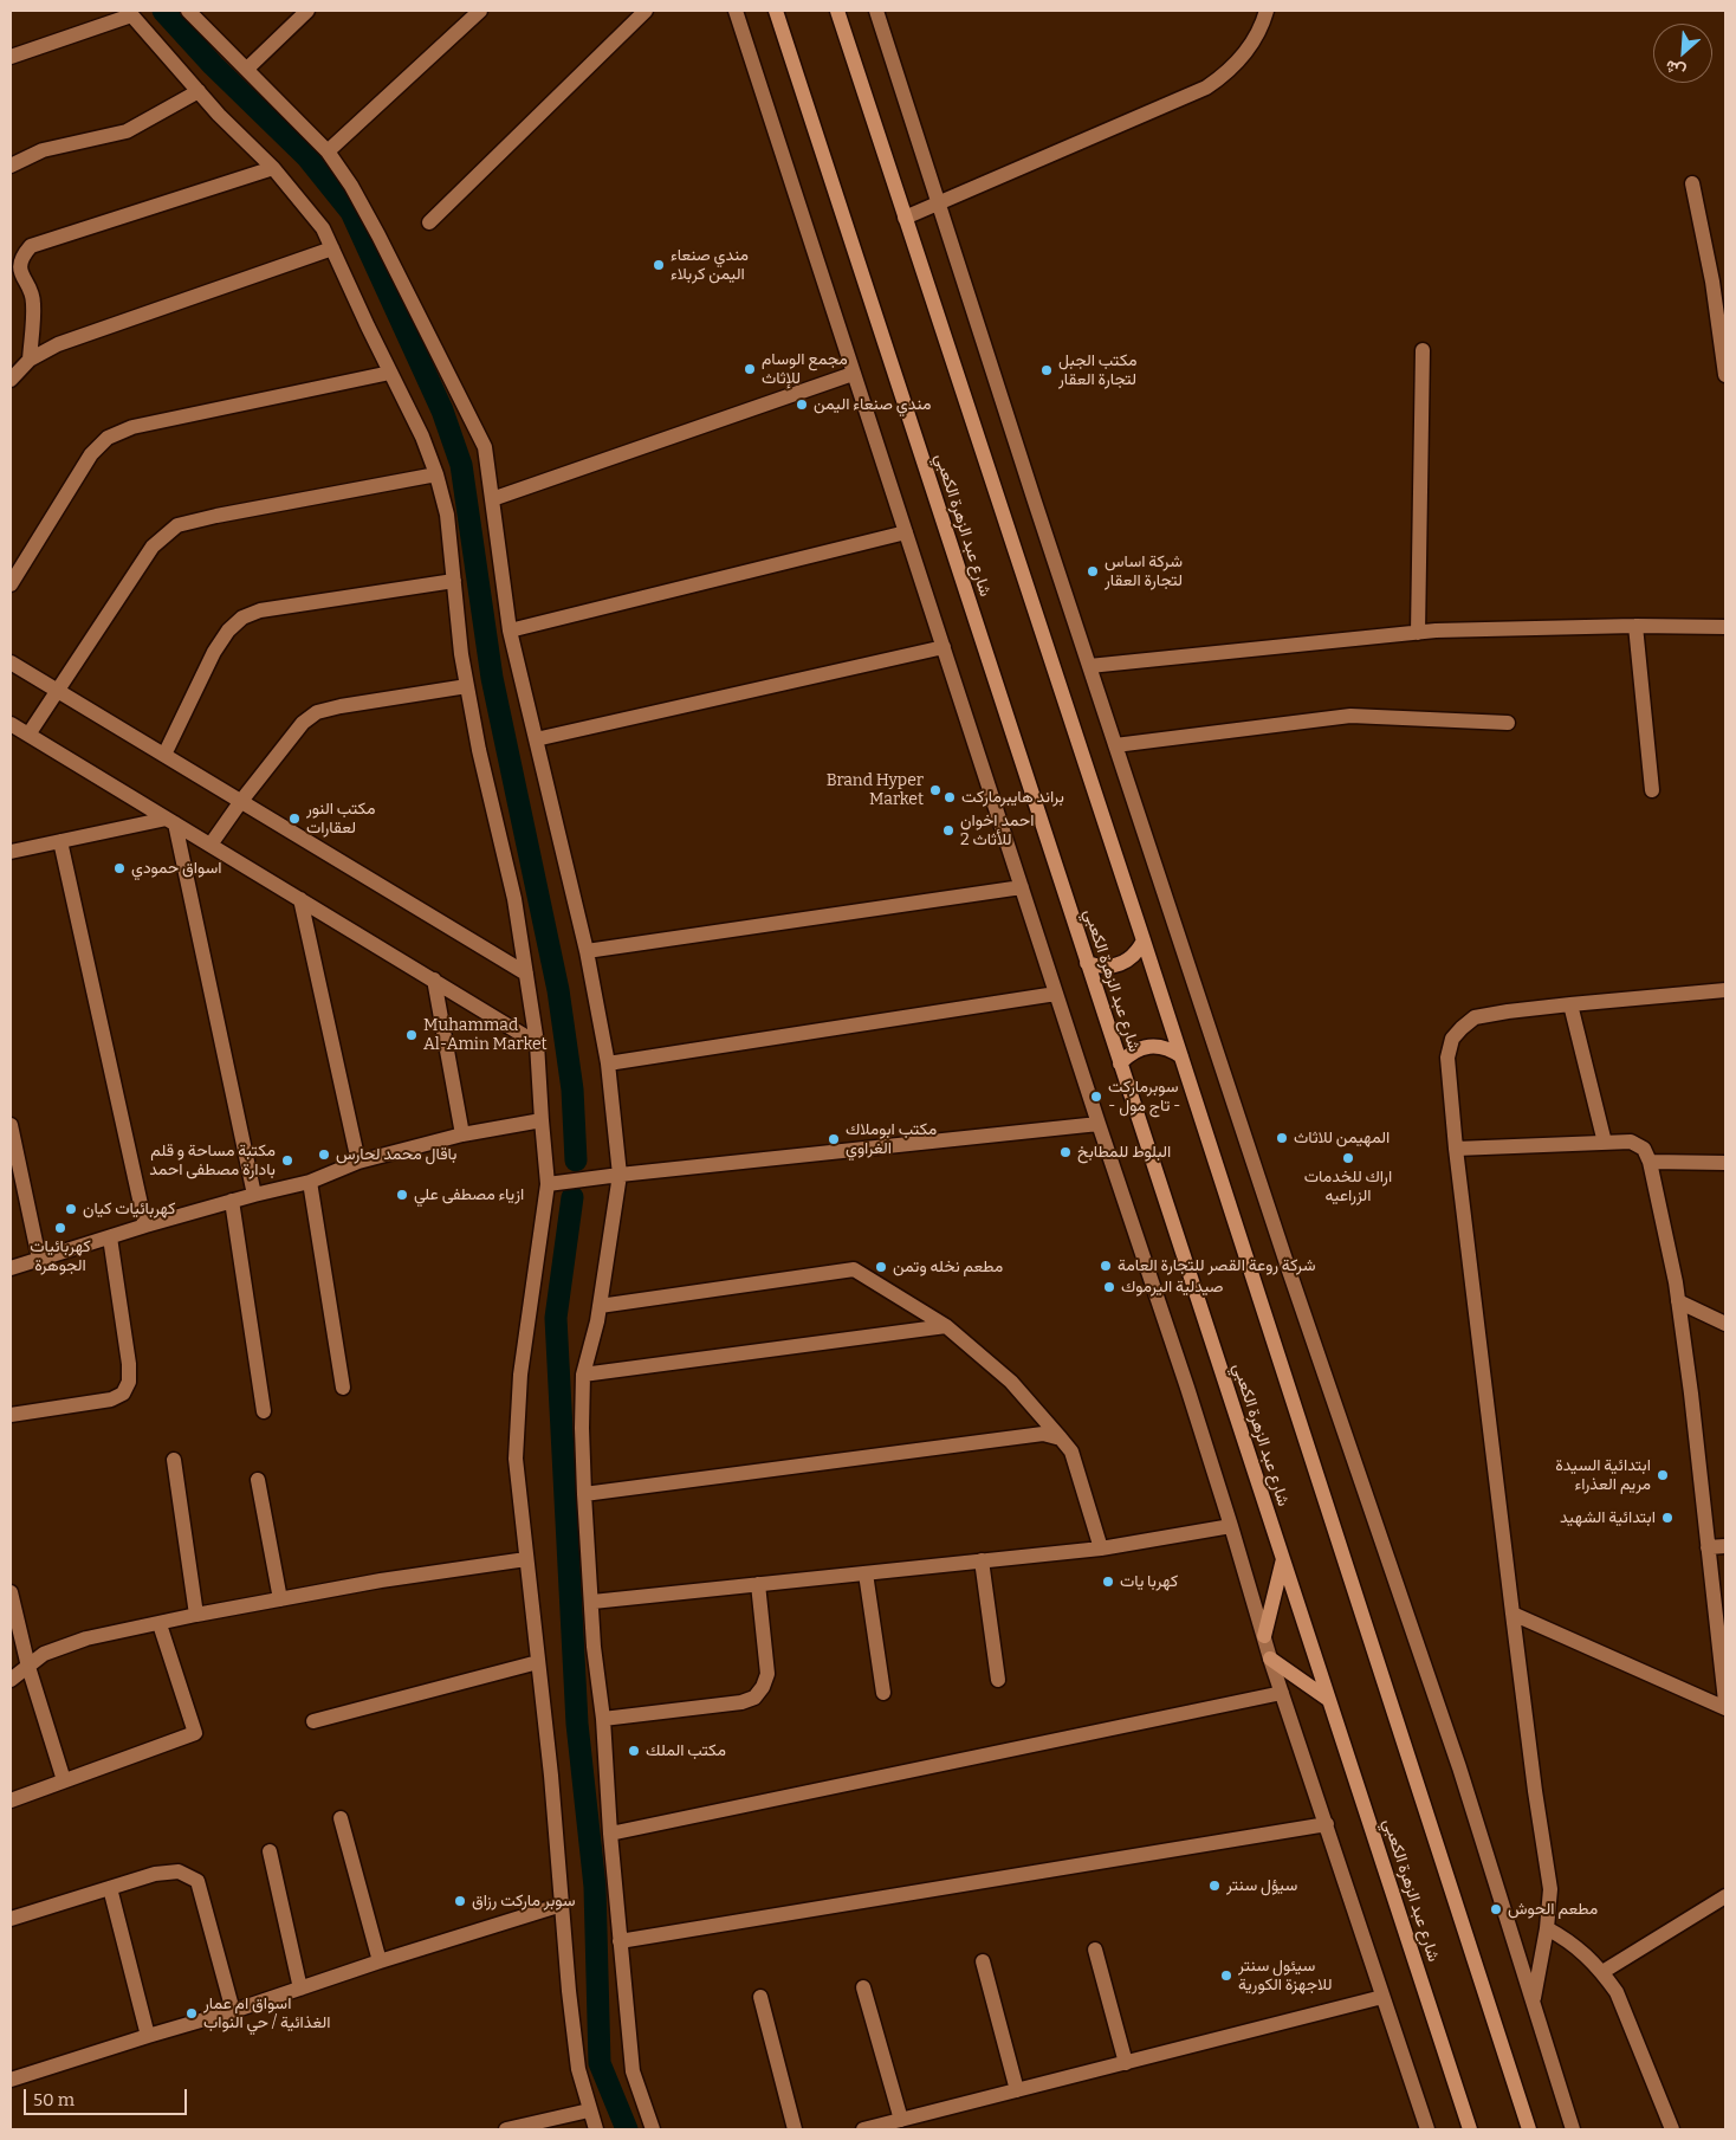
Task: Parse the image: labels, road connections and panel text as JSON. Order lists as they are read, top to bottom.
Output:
{
  "streets": {
    "main road": ["شارع عبد الزهرة الكعبي"]
  },
  "places": [
    "مندي صنعاء اليمن كربلاء",
    "مجمع الوسام للإثاث",
    "مكتب الجبل لتجارة العقار",
    "مندي صنعاء اليمن",
    "شركة اساس لتجارة العقار",
    "Brand Hyper Market",
    "براند هايبرماركت",
    "مكتب النور لعقارات",
    "احمد اخوان 2 للأثاث",
    "اسواق حمودي",
    "Muhammad Al-Amin Market",
    "سوبرماركت - تاج مول -",
    "المهيمن للاثاث",
    "مكتب ابوملاك الغراوي",
    "البلوط للمطابخ",
    "باقال محمد لحارس",
    "اراك للخدمات الزراعيه",
    "مكتبة مساحة و قلم بادارة مصطفى احمد",
    "ازياء مصطفى علي",
    "كهربائيات كيان",
    "كهربائيات الجوهرة",
    "شركة روعة القصر للتجارة العامة",
    "مطعم نخله وتمن",
    "صيدلية اليرموك",
    "ابتدائية السيدة مريم العذراء",
    "ابتدائية الشهيد",
    "كهربا يات",
    "مكتب الملك",
    "سيؤل سنتر",
    "سوبر ماركت رزاق",
    "مطعم الحوش",
    "سيئول سنتر للاجهزة الكورية",
    "اسواق ام عمار الغذائية / حي النواب"
  ],
  "scale_bar": "50 m",
  "north": "bottom left"
}
